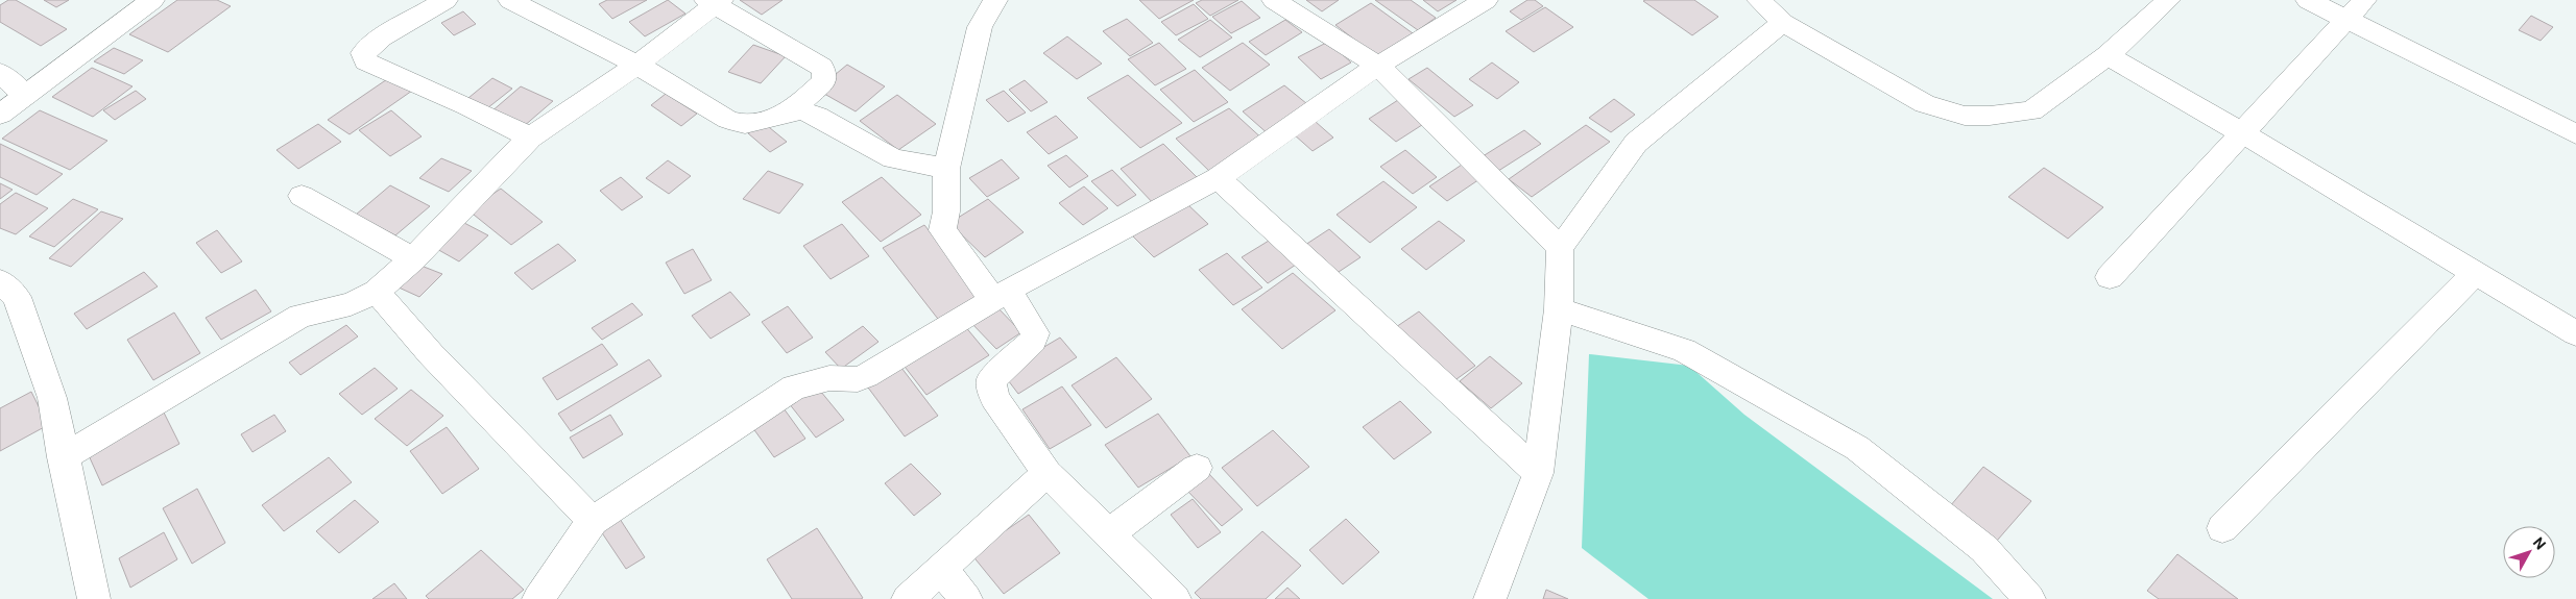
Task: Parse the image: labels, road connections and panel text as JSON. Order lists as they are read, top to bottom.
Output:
{
  "north": "top right"
}
